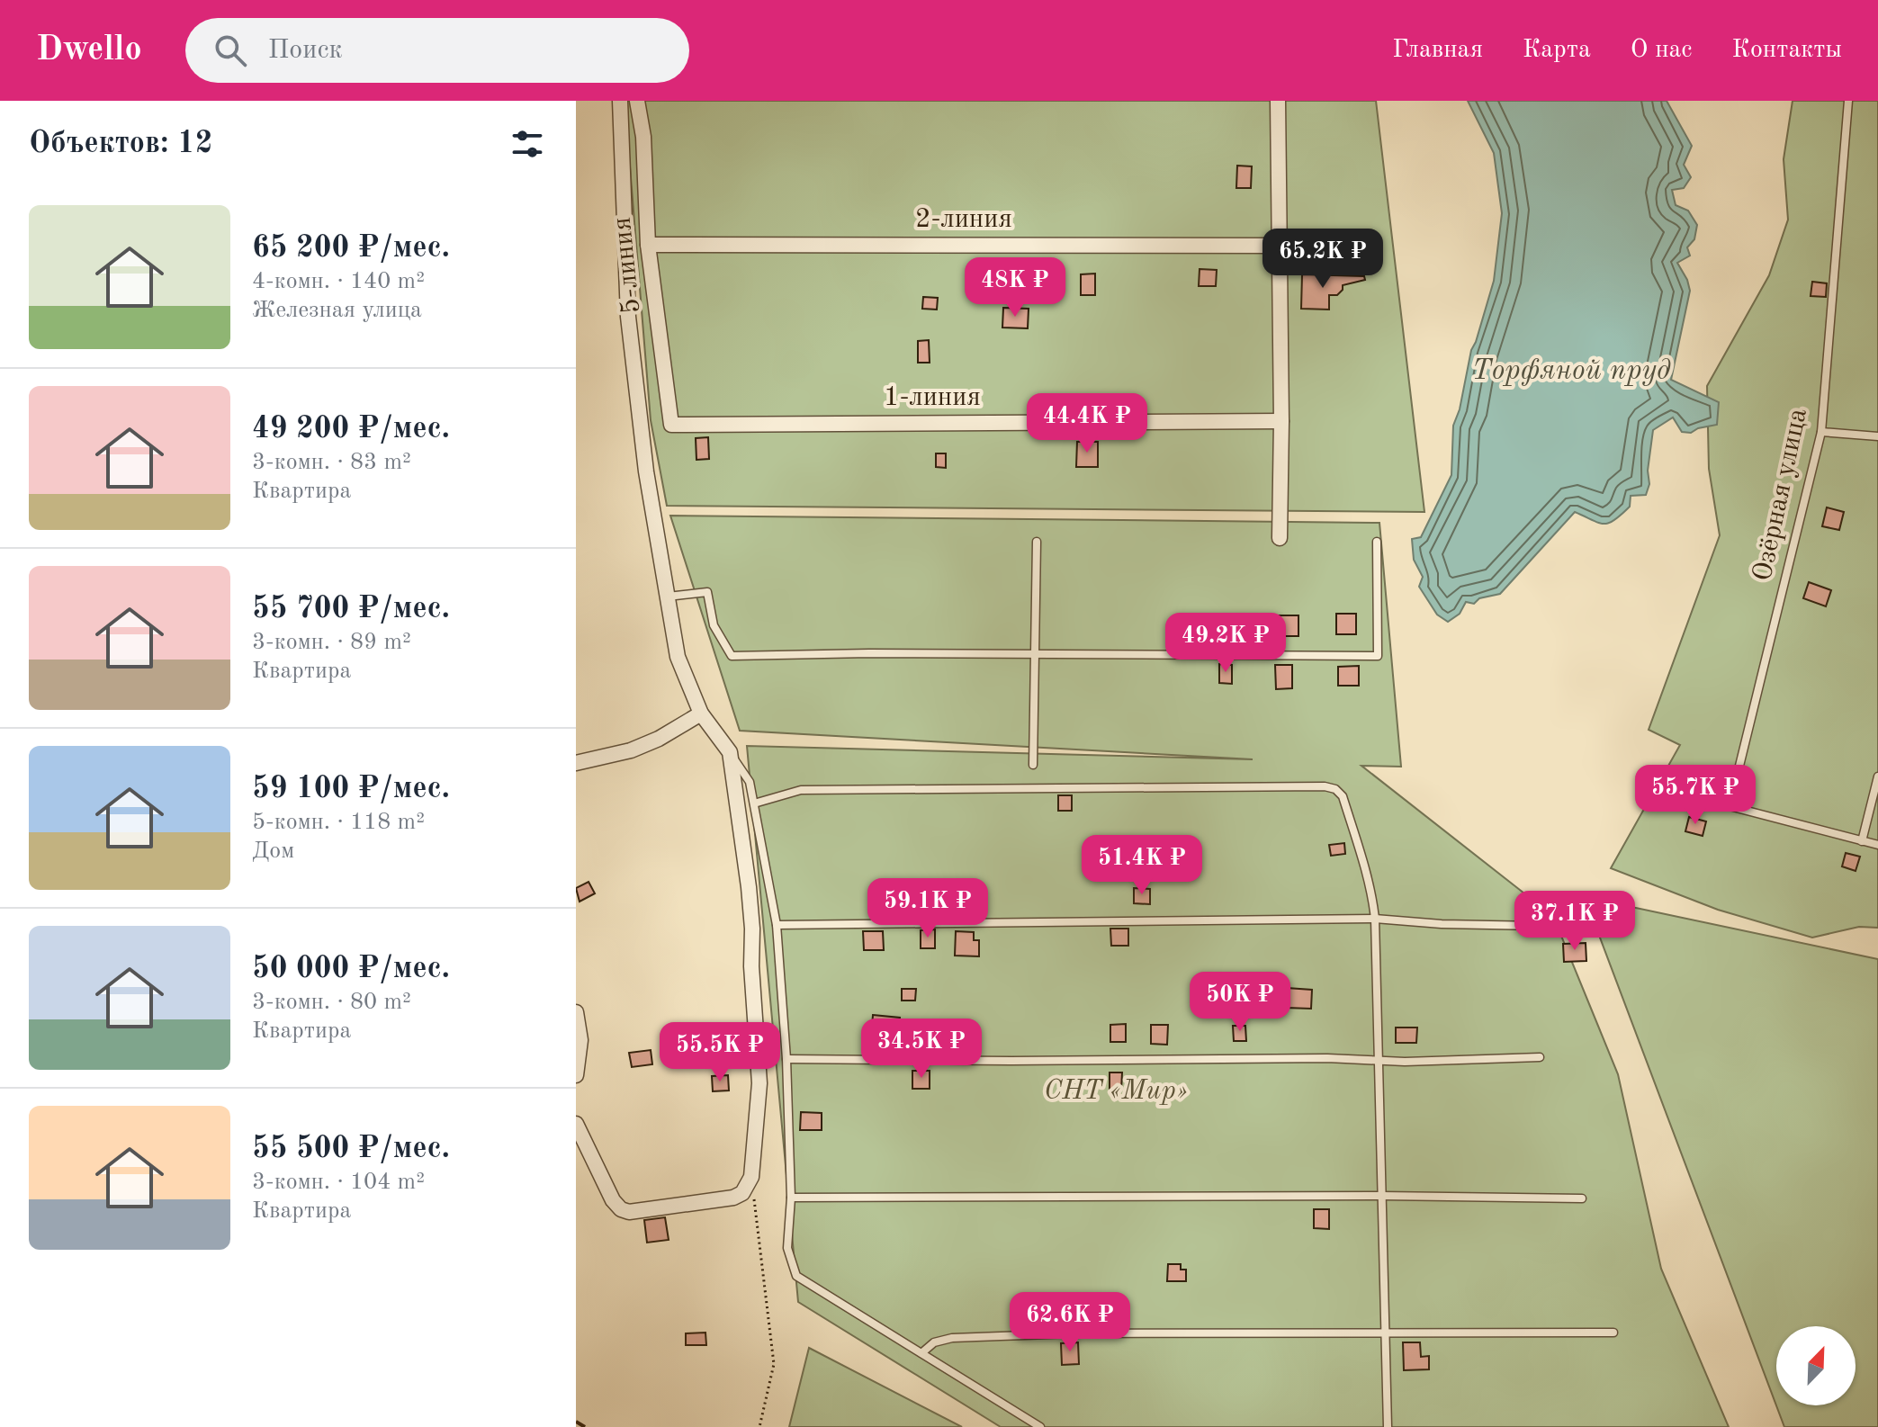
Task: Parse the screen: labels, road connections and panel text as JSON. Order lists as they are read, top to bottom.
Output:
{
  "streets": {
    "street": ["2-линия", "5-линия", "1-линия"],
    "lane": ["Озёрная улица"]
  },
  "crossings": [
    ["2-линия", "5-линия"],
    ["5-линия", "1-линия"]
  ],
  "water": ["Торфяной пруд"],
  "parks": ["СНТ «Мир»"],
  "north": "top right",
  "page": {
    "header": "Dwello",
    "search": "Поиск",
    "nav": [
      "Главная",
      "Карта",
      "О нас",
      "Контакты"
    ],
    "heading": "Объектов: 12",
    "list": [
      {
        "name": "65 200 ₽/мес.",
        "note": "4-комн. · 140 m² · Железная улица"
      },
      {
        "name": "49 200 ₽/мес.",
        "note": "3-комн. · 83 m² · Квартира"
      },
      {
        "name": "55 700 ₽/мес.",
        "note": "3-комн. · 89 m² · Квартира"
      },
      {
        "name": "59 100 ₽/мес.",
        "note": "5-комн. · 118 m² · Дом"
      },
      {
        "name": "50 000 ₽/мес.",
        "note": "3-комн. · 80 m² · Квартира"
      },
      {
        "name": "55 500 ₽/мес.",
        "note": "3-комн. · 104 m² · Квартира"
      }
    ],
    "price": [
      "65.2K ₽",
      "48K ₽",
      "44.4K ₽",
      "49.2K ₽",
      "55.7K ₽",
      "51.4K ₽",
      "59.1K ₽",
      "37.1K ₽",
      "50K ₽",
      "34.5K ₽",
      "55.5K ₽",
      "62.6K ₽"
    ]
  }
}
